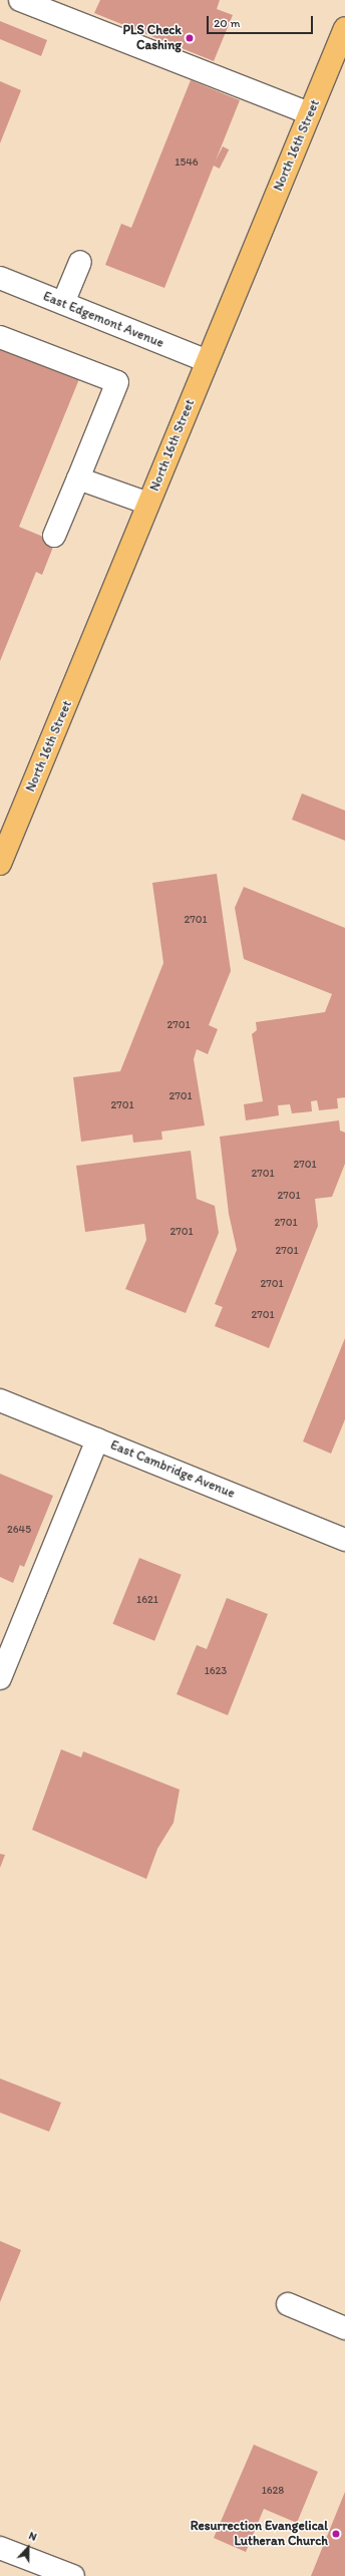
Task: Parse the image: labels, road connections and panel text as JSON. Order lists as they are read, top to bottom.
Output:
{
  "streets": {
    "main road": ["North 16th Street"],
    "street": ["East Edgemont Avenue", "East Cambridge Avenue"]
  },
  "crossings": [
    ["North 16th Street", "East Edgemont Avenue"]
  ],
  "places": ["PLS Check Cashing", "Resurrection Evangelical Lutheran Church"],
  "house_numbers": [
    "1546",
    "2701",
    "2701",
    "2701",
    "2701",
    "2701",
    "2701",
    "2701",
    "2701",
    "2701",
    "2701",
    "2701",
    "2701",
    "2645",
    "1621",
    "1623",
    "1628"
  ],
  "scale_bar": "20 m",
  "north": "top"
}
